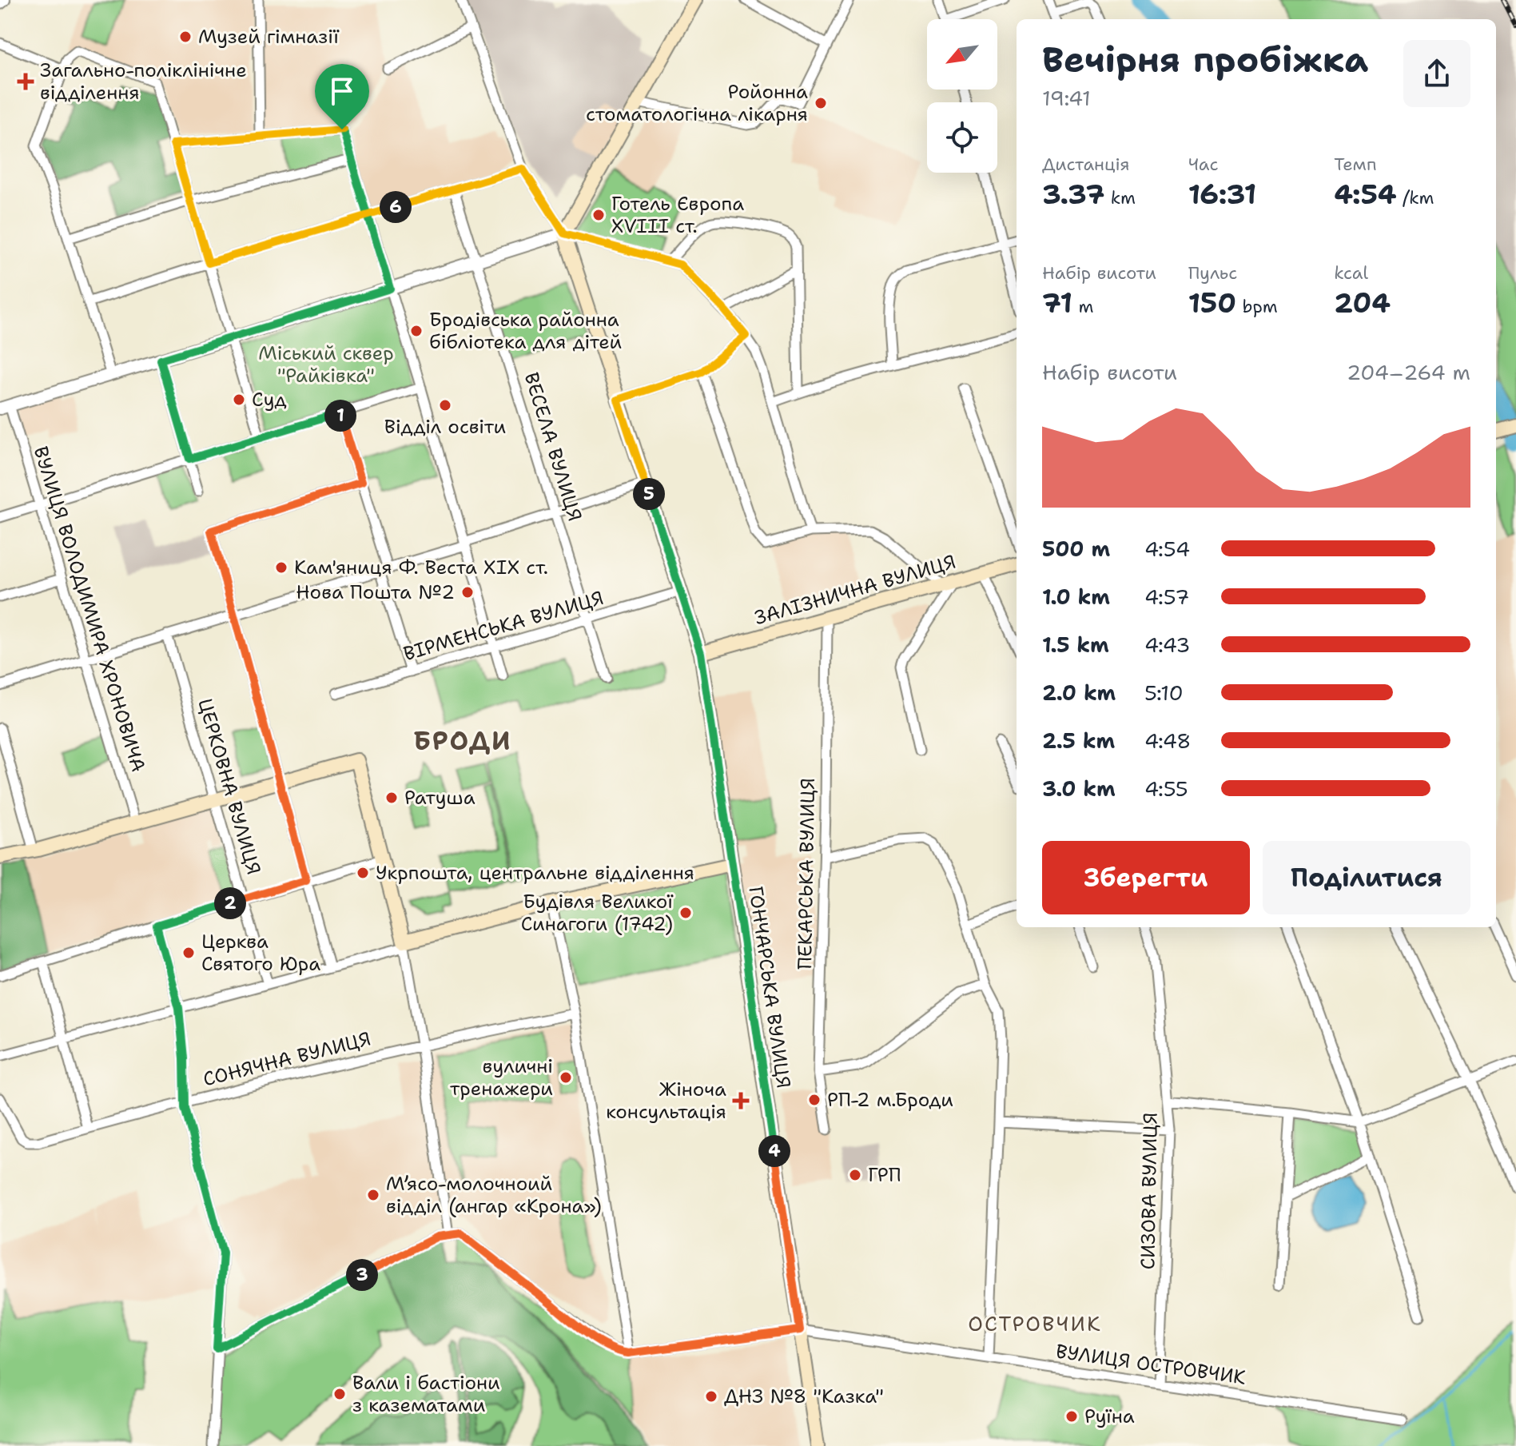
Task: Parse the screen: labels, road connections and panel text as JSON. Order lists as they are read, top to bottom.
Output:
{
  "streets": {
    "main road": ["ЗАЛІЗНИЧНА ВУЛИЦЯ", "ГОНЧАРСЬКА ВУЛИЦЯ"],
    "street": [
      "ВЕСЕЛА ВУЛИЦЯ",
      "ВУЛИЦЯ ВОЛОДИМИРА ХРОНОВИЧА",
      "ВІРМЕНСЬКА ВУЛИЦЯ",
      "ЦЕРКОВНА ВУЛИЦЯ",
      "ПЕКАРСЬКА ВУЛИЦЯ",
      "СОНЯЧНА ВУЛИЦЯ",
      "СИЗОВА ВУЛИЦЯ",
      "ВУЛИЦЯ ОСТРОВЧИК"
    ]
  },
  "crossings": [
    ["ВЕСЕЛА ВУЛИЦЯ", "ВІРМЕНСЬКА ВУЛИЦЯ"],
    ["ЗАЛІЗНИЧНА ВУЛИЦЯ", "ПЕКАРСЬКА ВУЛИЦЯ"],
    ["ГОНЧАРСЬКА ВУЛИЦЯ", "ВУЛИЦЯ ОСТРОВЧИК"],
    ["СИЗОВА ВУЛИЦЯ", "ВУЛИЦЯ ОСТРОВЧИК"]
  ],
  "districts": ["БРОДИ", "ОСТРОВЧИК"],
  "parks": ["Міський сквер \"Райківка\""],
  "places": {
    "other": [
      "Музей гімназії",
      "Ройонна стоматологічна лікарня",
      "Готель Європа XVIII ст.",
      "Бродівська районна бібліотека для дітей",
      "Cуд",
      "Відділ освіти",
      "Кам'яниця Ф. Веста XIX ст.",
      "Нова Пошта №2",
      "Ратуша",
      "Укрпошта, центральне відділення",
      "Будівля Великої Синагоги (1742)",
      "Церква Святого Юра",
      "вуличні тренажери",
      "РП-2 м.Броди",
      "ГРП",
      "М’ясо-молочноий відділ (ангар «Крона»)",
      "Вали і бастіони з казематами",
      "ДНЗ №8 \"Казка\"",
      "Руїна"
    ],
    "health": ["Загально-поліклінічне відділення", "Жіноча консультація"]
  },
  "north": "bottom left",
  "page": {
    "heading": ["Вечірня пробіжка", "19:41"],
    "stats": [
      ["Дистанція", "3.37 km"],
      ["Час", "16:31"],
      ["Темп", "4:54 /km"],
      ["Набір висоти", "71 m"],
      ["Пульс", "150 bpm"],
      ["kcal", "204"]
    ],
    "pins": [
      "6",
      "1",
      "5",
      "2",
      "4",
      "3"
    ],
    "chart": ["Набір висоти", "204–264 m"],
    "list": [
      {
        "name": "500 m",
        "note": "4:54"
      },
      {
        "name": "1.0 km",
        "note": "4:57"
      },
      {
        "name": "1.5 km",
        "note": "4:43"
      },
      {
        "name": "2.0 km",
        "note": "5:10"
      },
      {
        "name": "2.5 km",
        "note": "4:48"
      },
      {
        "name": "3.0 km",
        "note": "4:55"
      }
    ],
    "buttons": ["Зберегти", "Поділитися"]
  }
}
